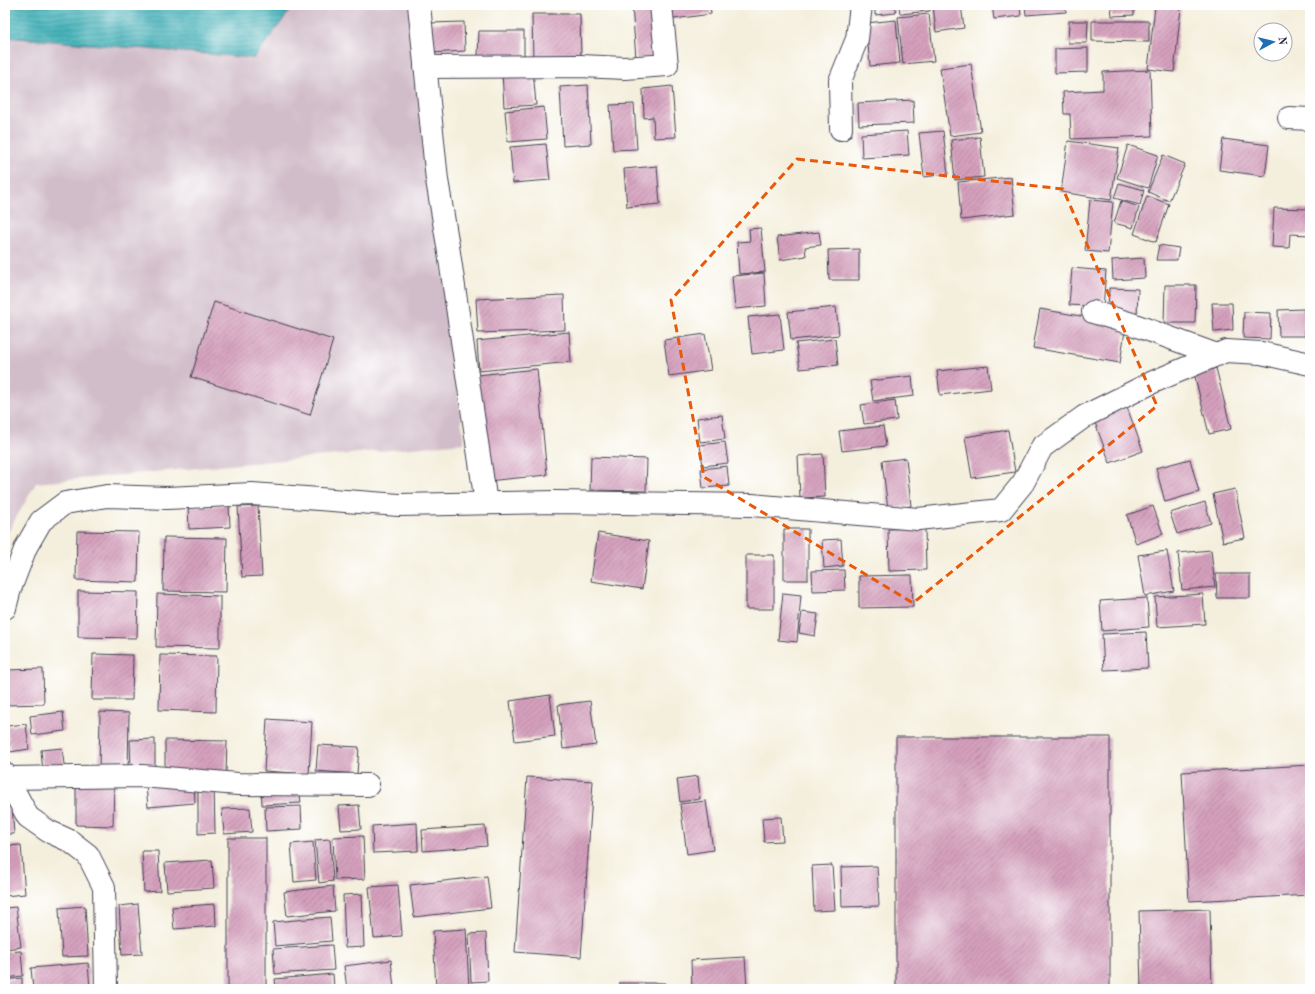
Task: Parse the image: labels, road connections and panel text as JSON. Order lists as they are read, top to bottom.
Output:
{
  "north": "right"
}
